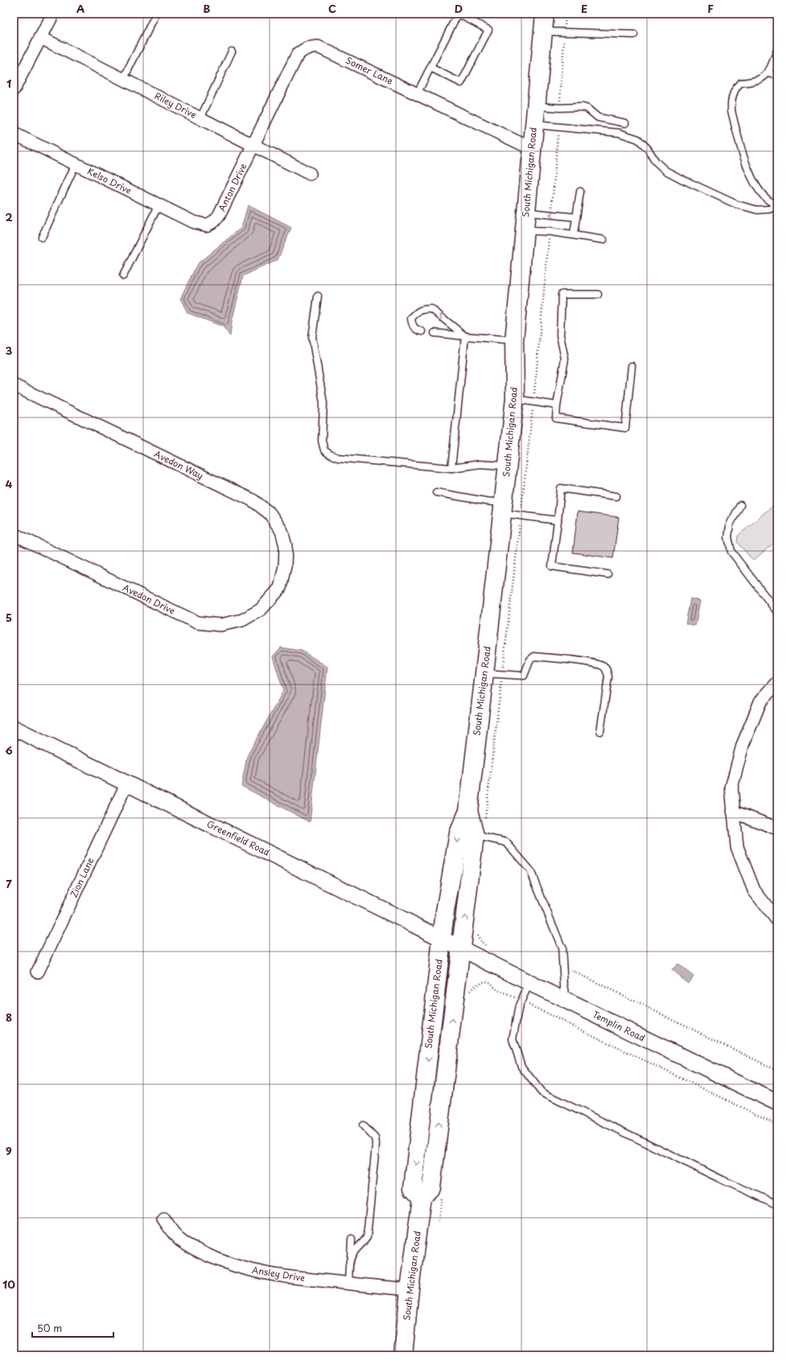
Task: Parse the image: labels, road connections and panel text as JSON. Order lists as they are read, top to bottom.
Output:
{
  "streets": {
    "main road": ["South Michigan Road"],
    "street": [
      "Somer Lane",
      "Riley Drive",
      "Kelso Drive",
      "Anton Drive",
      "Avedon Way",
      "Avedon Drive",
      "Greenfield Road",
      "Zion Lane",
      "Templin Road",
      "Ansley Drive"
    ]
  },
  "crossings": [
    ["Somer Lane", "Riley Drive"],
    ["Somer Lane", "South Michigan Road"],
    ["Somer Lane", "Anton Drive"],
    ["Riley Drive", "Anton Drive"],
    ["South Michigan Road", "Greenfield Road"],
    ["South Michigan Road", "Templin Road"],
    ["South Michigan Road", "Ansley Drive"],
    ["Kelso Drive", "Anton Drive"],
    ["Avedon Way", "Avedon Drive"],
    ["Greenfield Road", "Zion Lane"],
    ["Greenfield Road", "Templin Road"]
  ],
  "scale_bar": "50 m",
  "grid": {
    "columns": [
      "A",
      "B",
      "C",
      "D",
      "E",
      "F"
    ],
    "rows": [
      "1",
      "2",
      "3",
      "4",
      "5",
      "6",
      "7",
      "8",
      "9",
      "10"
    ]
  }
}
